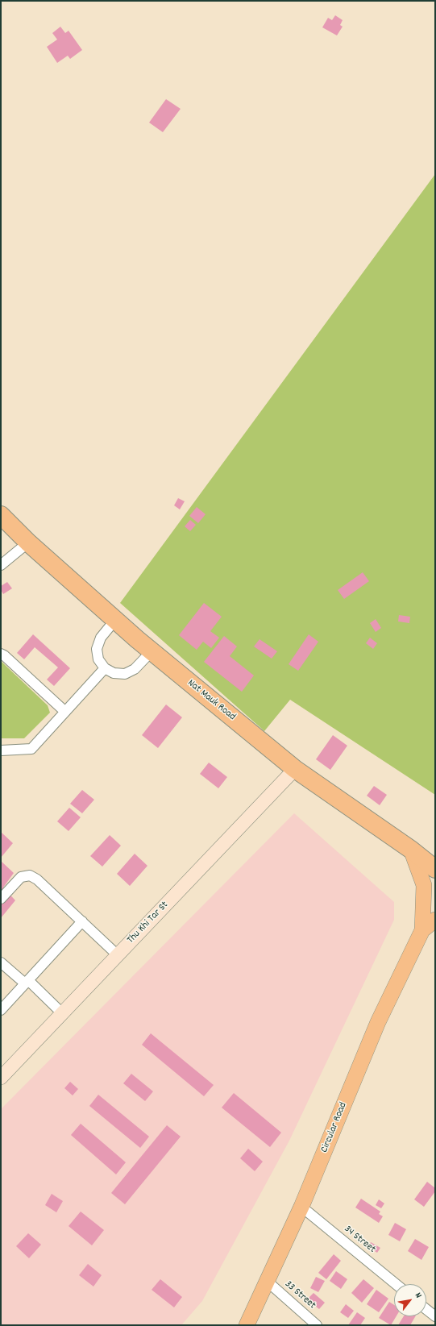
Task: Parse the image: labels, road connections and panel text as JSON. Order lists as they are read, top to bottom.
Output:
{
  "streets": {
    "highway": ["Nat Mauk Road"],
    "main road": ["Circular Road"],
    "street": ["Thu Khi Tar St", "34 Street", "33 Street"]
  },
  "crossings": [
    ["Nat Mauk Road", "Thu Khi Tar St"],
    ["Circular Road", "34 Street"],
    ["Circular Road", "33 Street"]
  ],
  "north": "top right"
}
